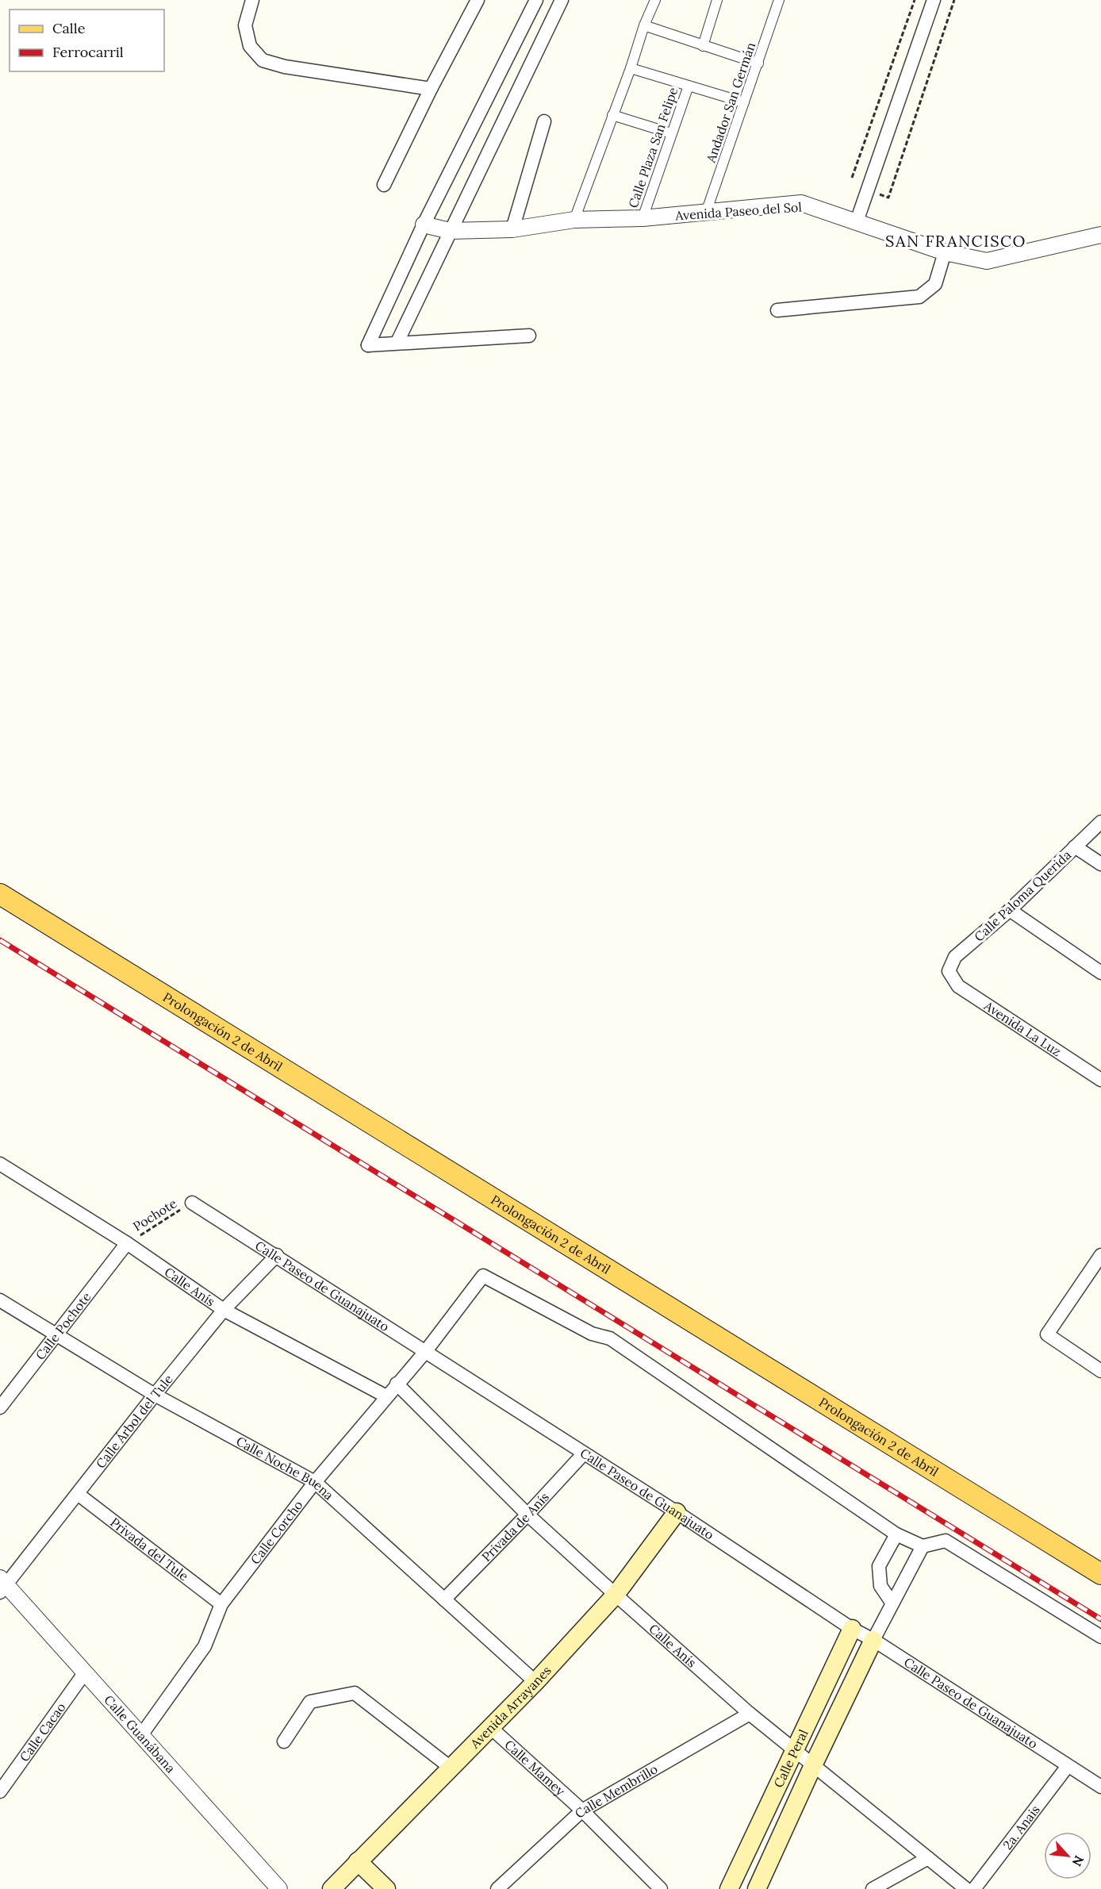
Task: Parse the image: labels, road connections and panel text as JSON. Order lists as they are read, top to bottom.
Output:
{
  "streets": {
    "main road": ["Prolongación 2 de Abril", "Avenida Arrayanes", "Calle Peral"],
    "street": [
      "Andador San Germán",
      "Calle Plaza San Felipe",
      "Avenida Paseo del Sol",
      "Calle Paloma Querida",
      "Avenida La Luz",
      "Calle Anís",
      "Calle Paseo de Guanajuato",
      "Calle Pochote",
      "Calle Árbol del Tule",
      "Calle Noche Buena",
      "Privada de Anís",
      "Calle Corcho",
      "Privada del Tule",
      "Calle Cacao",
      "Calle Guanábana",
      "Calle Mamey",
      "Calle Membrillo",
      "2a. Anais"
    ],
    "path": ["Pochote"]
  },
  "crossings": [
    ["Andador San Germán", "Avenida Paseo del Sol"],
    ["Calle Plaza San Felipe", "Avenida Paseo del Sol"],
    ["Calle Paloma Querida", "Avenida La Luz"],
    ["Pochote", "Calle Anís"],
    ["Pochote", "Calle Paseo de Guanajuato"],
    ["Pochote", "Calle Pochote"],
    ["Calle Anís", "Calle Pochote"],
    ["Calle Anís", "Calle Árbol del Tule"],
    ["Calle Anís", "Privada de Anís"],
    ["Calle Anís", "Calle Corcho"],
    ["Calle Anís", "Avenida Arrayanes"],
    ["Calle Anís", "Calle Peral"],
    ["Calle Anís", "Calle Membrillo"],
    ["Calle Paseo de Guanajuato", "Calle Árbol del Tule"],
    ["Calle Paseo de Guanajuato", "Privada de Anís"],
    ["Calle Paseo de Guanajuato", "Calle Corcho"],
    ["Calle Paseo de Guanajuato", "Avenida Arrayanes"],
    ["Calle Paseo de Guanajuato", "Calle Peral"],
    ["Calle Paseo de Guanajuato", "2a. Anais"],
    ["Calle Pochote", "Calle Noche Buena"],
    ["Calle Árbol del Tule", "Calle Noche Buena"],
    ["Calle Árbol del Tule", "Privada del Tule"],
    ["Calle Árbol del Tule", "Calle Guanábana"],
    ["Calle Noche Buena", "Privada de Anís"],
    ["Calle Noche Buena", "Calle Corcho"],
    ["Calle Noche Buena", "Avenida Arrayanes"],
    ["Calle Corcho", "Privada del Tule"],
    ["Calle Corcho", "Calle Guanábana"],
    ["Avenida Arrayanes", "Calle Mamey"],
    ["Calle Cacao", "Calle Guanábana"],
    ["Calle Mamey", "Calle Membrillo"]
  ],
  "districts": ["SAN FRANCISCO"],
  "legend": ["Calle", "Ferrocarril"],
  "north": "bottom right"
}
